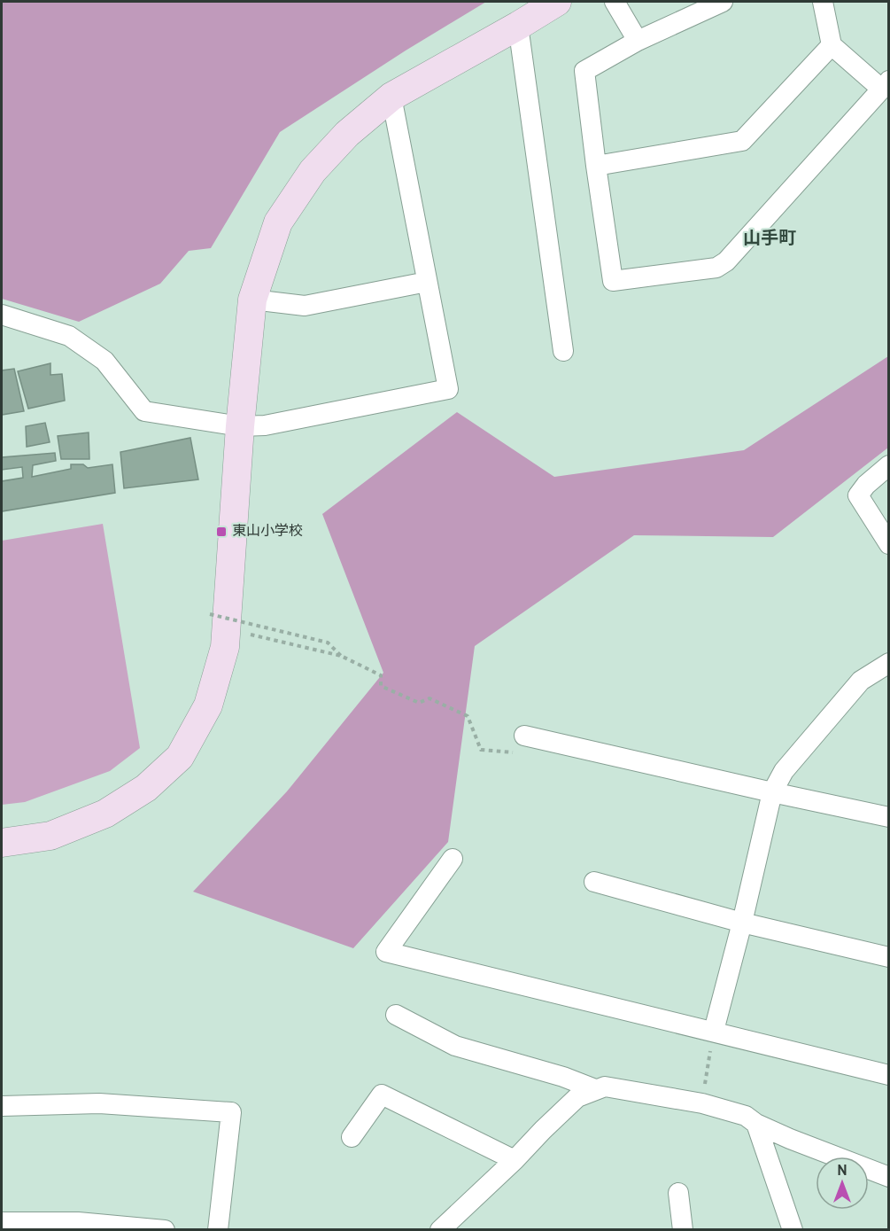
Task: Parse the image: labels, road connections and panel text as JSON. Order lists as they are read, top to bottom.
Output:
{
  "districts": ["山手町"],
  "places": {
    "transit": ["東山小学校"]
  },
  "north": "top"
}
